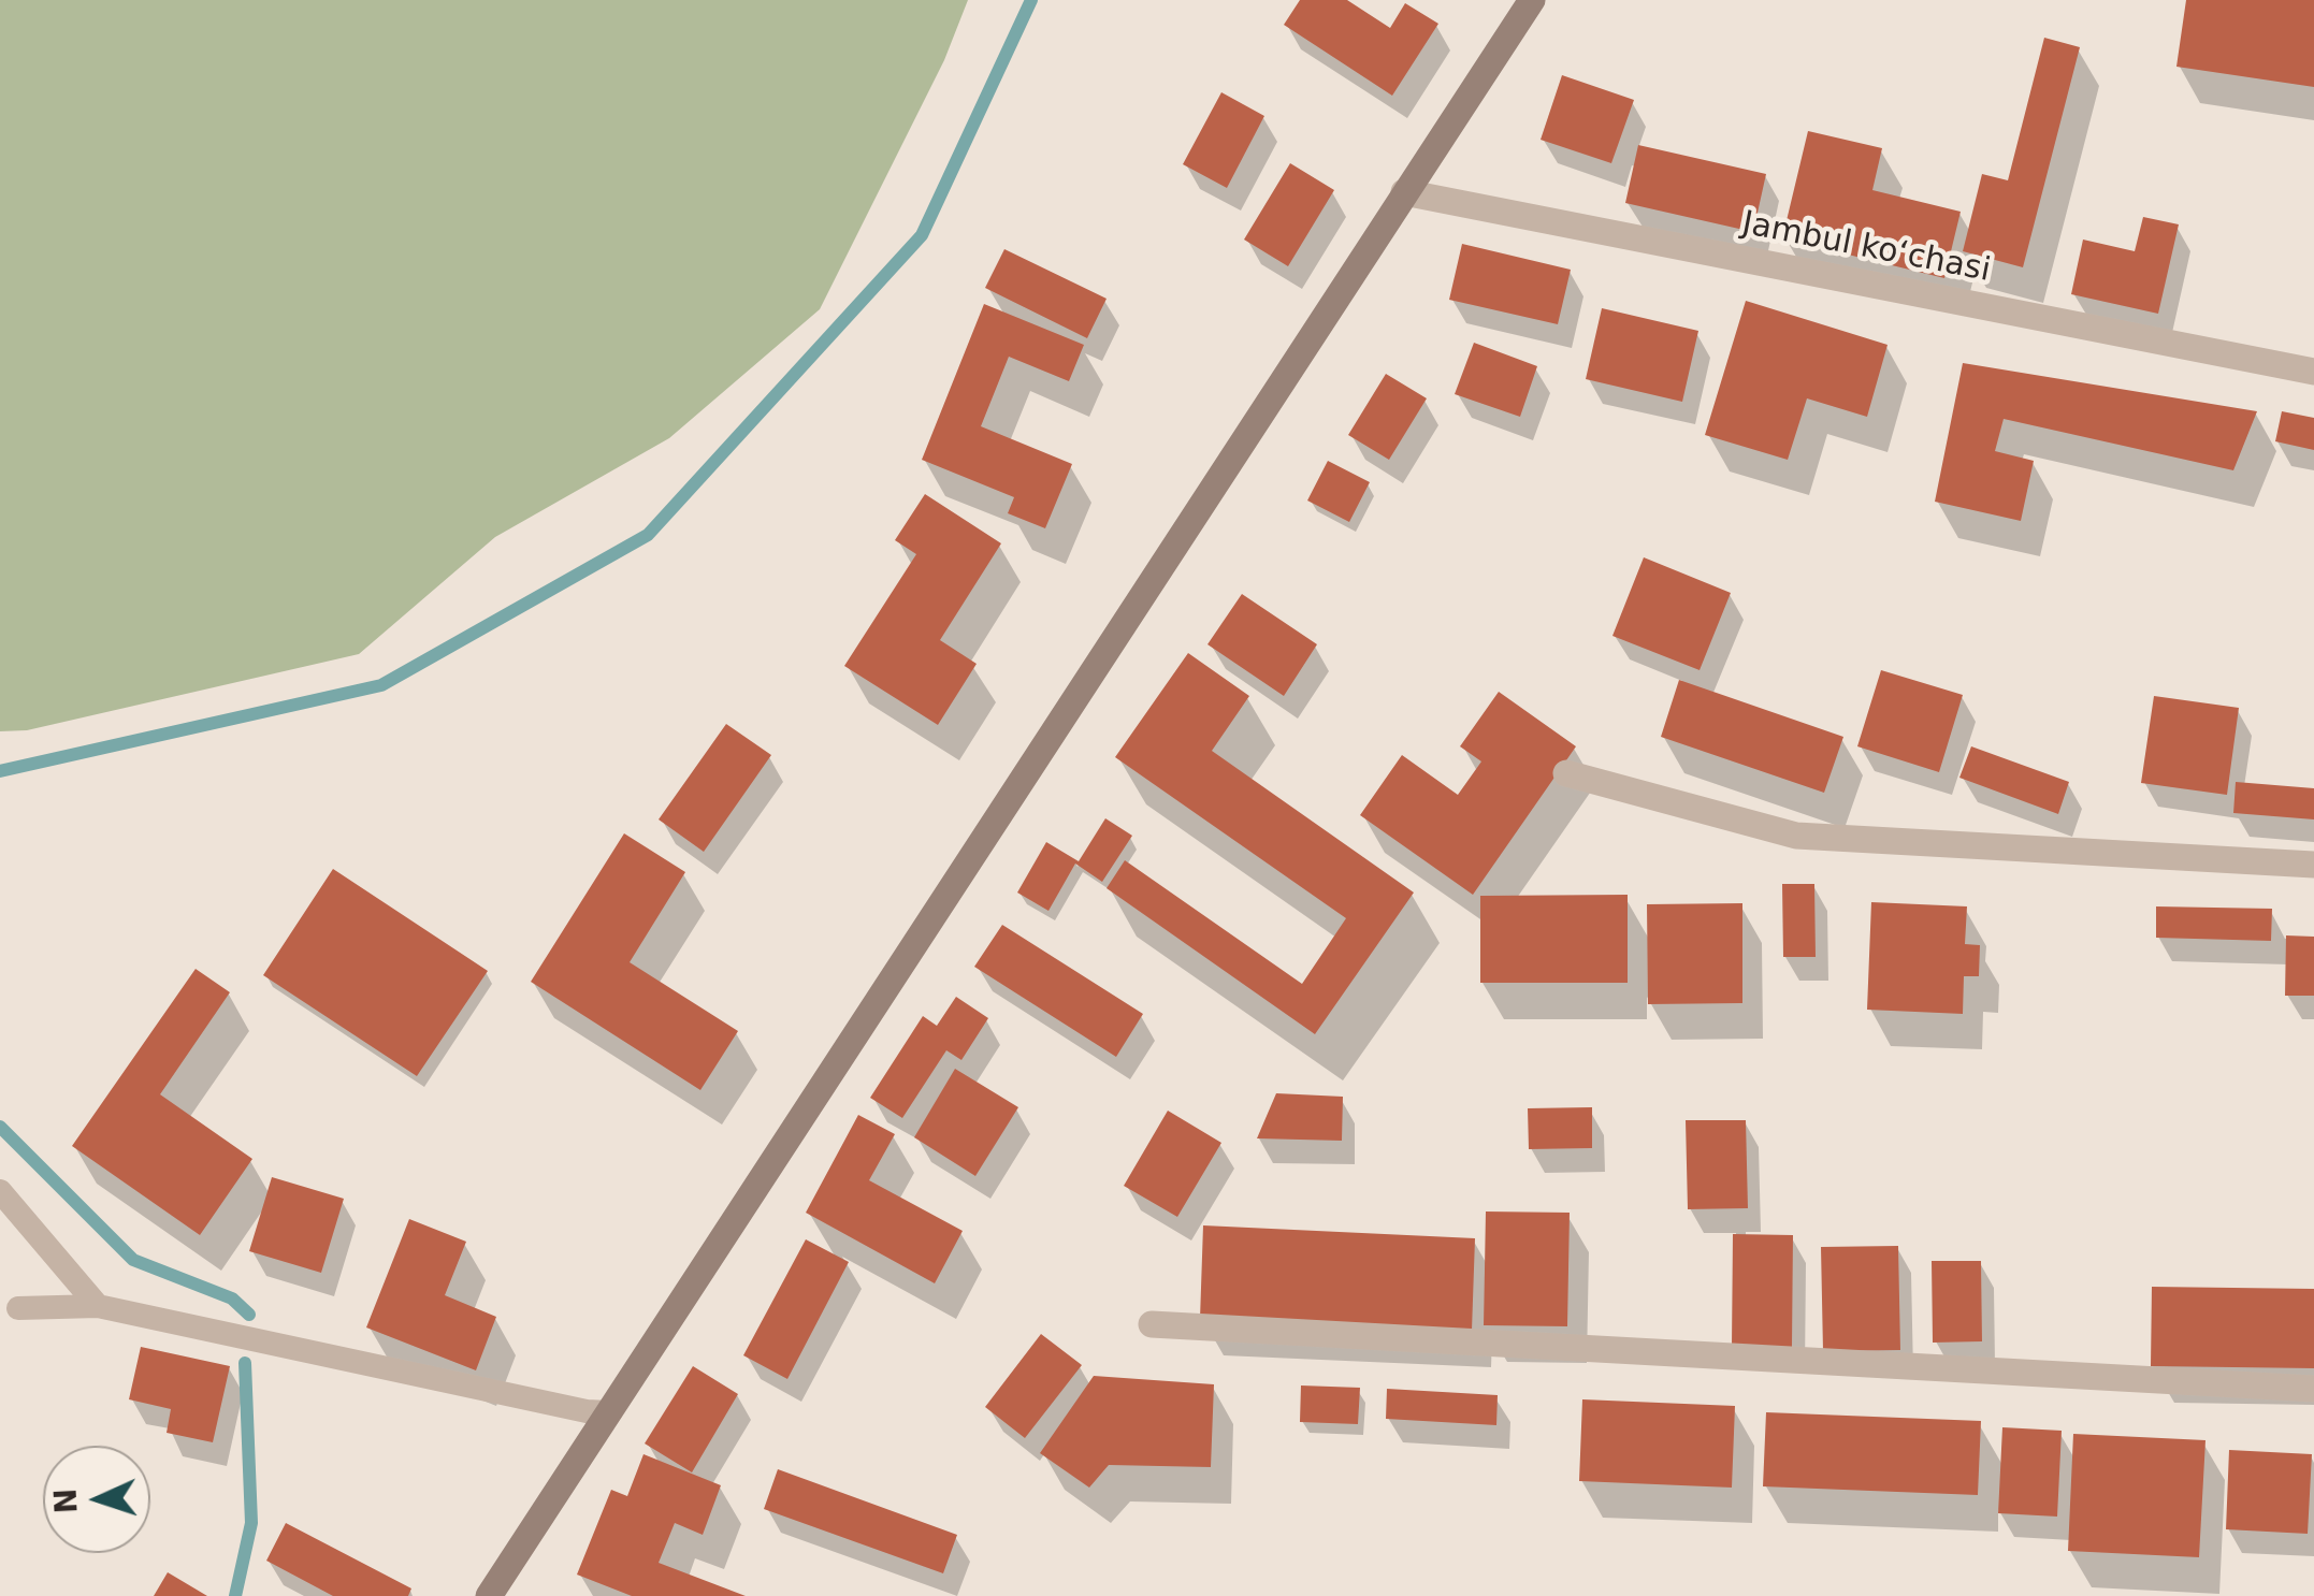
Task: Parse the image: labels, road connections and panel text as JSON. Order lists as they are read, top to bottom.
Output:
{
  "streets": {
    "street": ["Jambul ko‘chasi"]
  },
  "north": "left"
}
